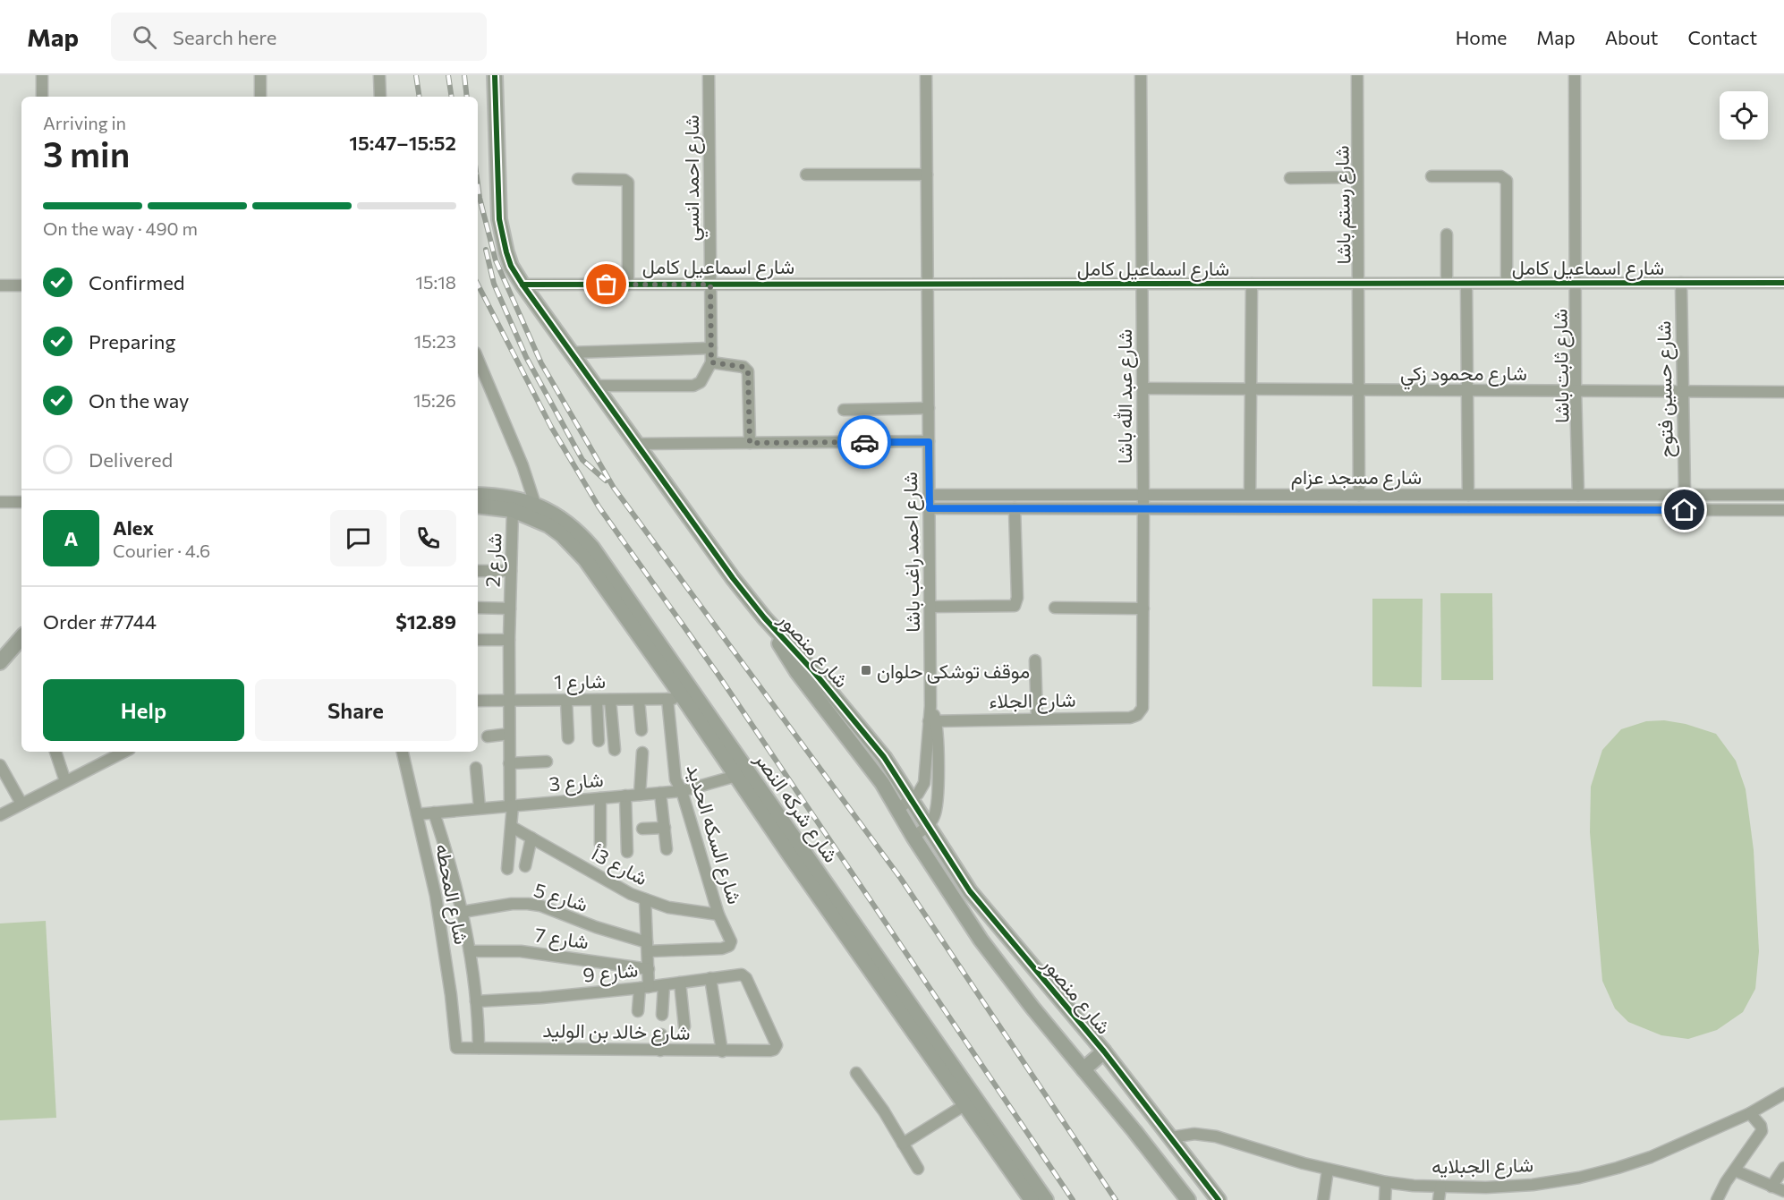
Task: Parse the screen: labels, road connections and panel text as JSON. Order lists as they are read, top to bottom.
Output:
{
  "streets": {
    "street": [
      "شارع احمد انسي",
      "شارع رستم باشا",
      "شارع اسماعيل كامل",
      "شارع ثابت باشا",
      "شارع محمود زكي",
      "شارع حسين فتوح",
      "شارع عبد الله باشا",
      "شارع مسجد عزام",
      "شارع احمد راغب باشا",
      "شارع 2",
      "شارع منصور",
      "شارع 1",
      "شارع الجلاء",
      "شارع 3",
      "شارع شركه النصر",
      "شارع السكه الحديد",
      "شارع 3أ",
      "شارع المحطه",
      "شارع 5",
      "شارع 7",
      "شارع 9",
      "شارع خالد بن الوليد",
      "شارع الجبلايه"
    ]
  },
  "crossings": [
    ["شارع احمد انسي", "شارع اسماعيل كامل"],
    ["شارع رستم باشا", "شارع اسماعيل كامل"],
    ["شارع رستم باشا", "شارع محمود زكي"],
    ["شارع رستم باشا", "شارع مسجد عزام"],
    ["شارع اسماعيل كامل", "شارع ثابت باشا"],
    ["شارع اسماعيل كامل", "شارع حسين فتوح"],
    ["شارع اسماعيل كامل", "شارع عبد الله باشا"],
    ["شارع اسماعيل كامل", "شارع احمد راغب باشا"],
    ["شارع اسماعيل كامل", "شارع منصور"],
    ["شارع ثابت باشا", "شارع محمود زكي"],
    ["شارع ثابت باشا", "شارع مسجد عزام"],
    ["شارع محمود زكي", "شارع حسين فتوح"],
    ["شارع محمود زكي", "شارع عبد الله باشا"],
    ["شارع حسين فتوح", "شارع مسجد عزام"],
    ["شارع عبد الله باشا", "شارع مسجد عزام"],
    ["شارع عبد الله باشا", "شارع الجلاء"],
    ["شارع مسجد عزام", "شارع احمد راغب باشا"],
    ["شارع احمد راغب باشا", "شارع منصور"],
    ["شارع احمد راغب باشا", "شارع الجلاء"],
    ["شارع 2", "شارع 1"],
    ["شارع 2", "شارع 3"],
    ["شارع 2", "شارع شركه النصر"],
    ["شارع 2", "شارع 3أ"],
    ["شارع منصور", "شارع الجبلايه"],
    ["شارع 1", "شارع شركه النصر"],
    ["شارع 1", "شارع السكه الحديد"],
    ["شارع 3", "شارع شركه النصر"],
    ["شارع 3", "شارع السكه الحديد"],
    ["شارع 3", "شارع المحطه"],
    ["شارع السكه الحديد", "شارع 3أ"],
    ["شارع السكه الحديد", "شارع 5"],
    ["شارع المحطه", "شارع 5"],
    ["شارع المحطه", "شارع 7"],
    ["شارع المحطه", "شارع 9"],
    ["شارع المحطه", "شارع خالد بن الوليد"],
    ["شارع 9", "شارع خالد بن الوليد"]
  ],
  "places": {
    "transit": ["موقف توشكى حلوان"]
  },
  "page": {
    "header": "Map",
    "search": "Search here",
    "nav": [
      "Home",
      "Map",
      "About",
      "Contact"
    ],
    "heading": ["3 min", "Arriving in", "15:47–15:52"],
    "panel": [
      "Alex",
      "Courier · 4.6",
      "Order #7744",
      "$12.89"
    ],
    "bar": "On the way · 490 m",
    "list": [
      ["Confirmed", "15:18"],
      ["Preparing", "15:23"],
      ["On the way", "15:26"],
      "Delivered"
    ],
    "round": "A",
    "buttons": ["Help", "Share"]
  }
}
